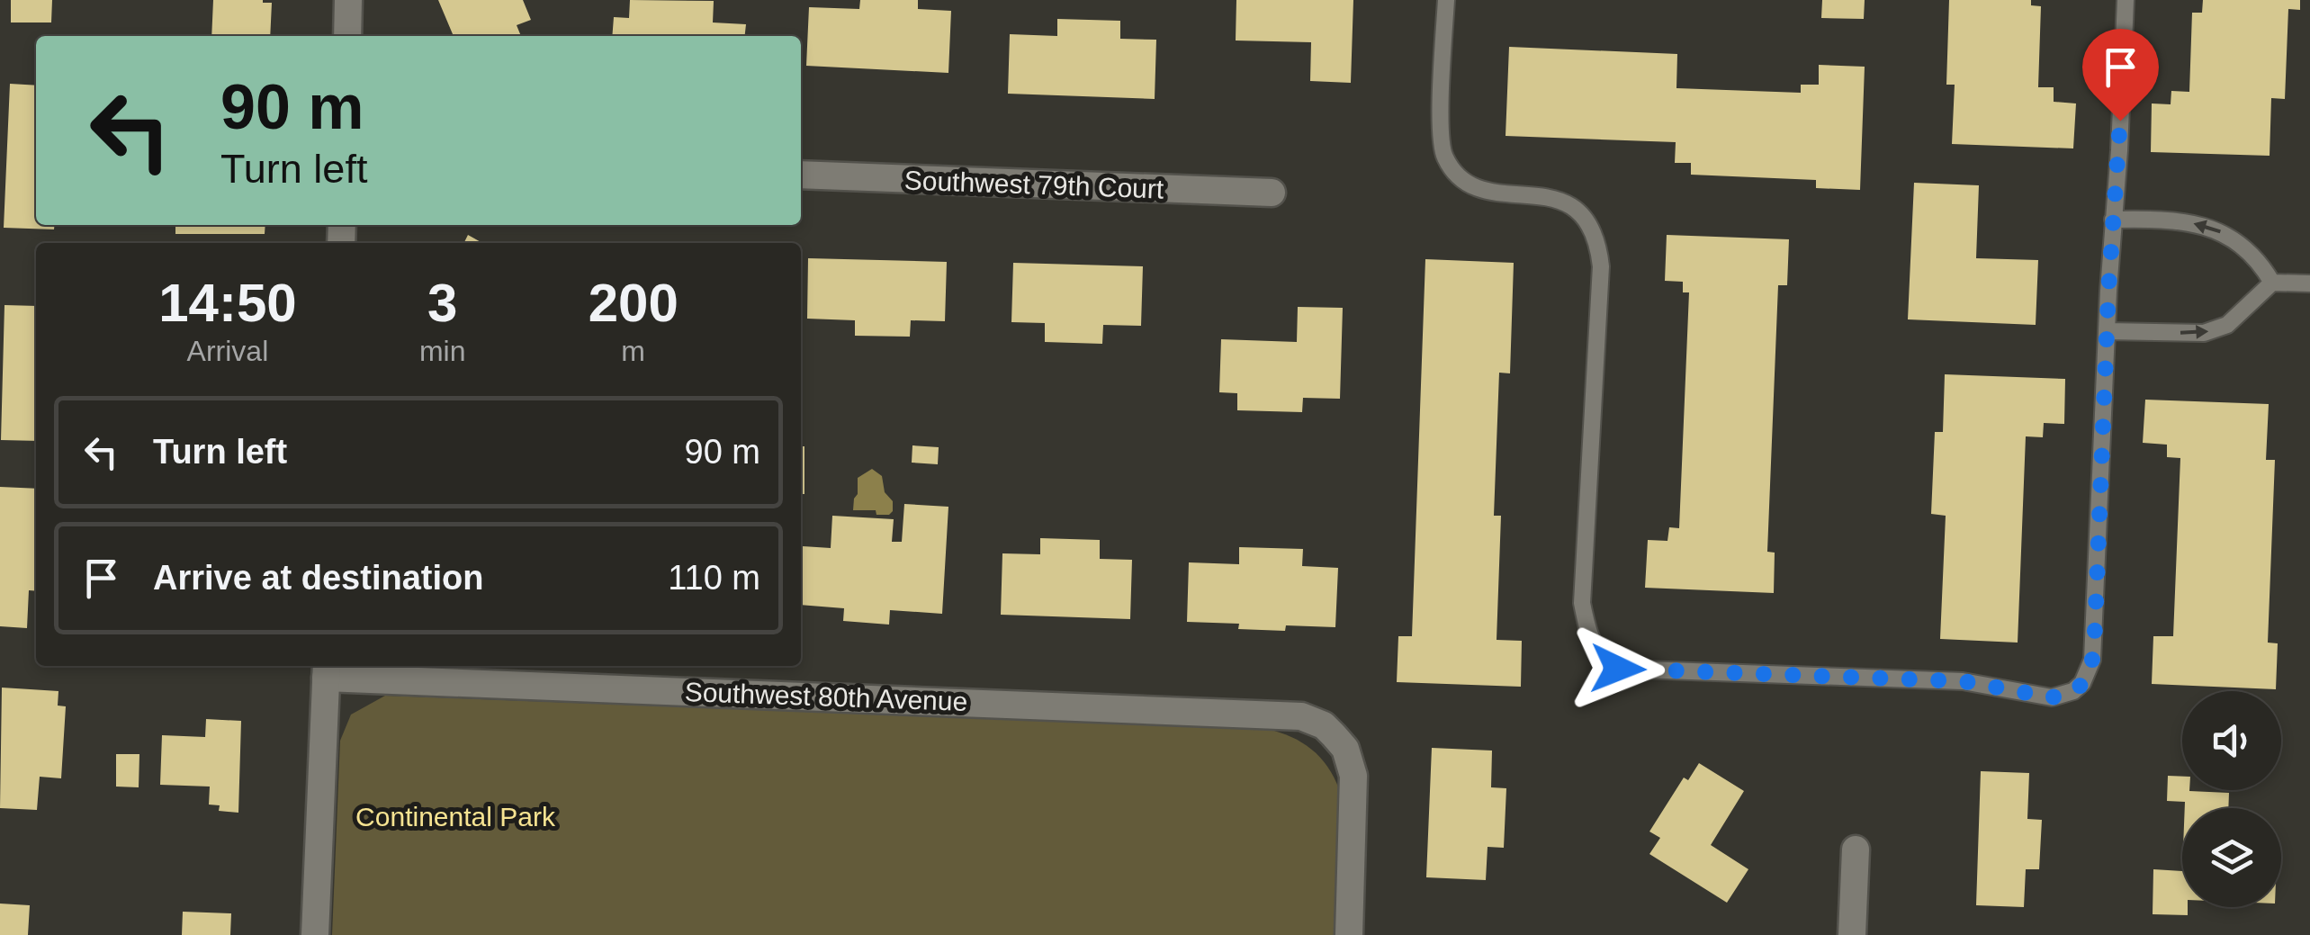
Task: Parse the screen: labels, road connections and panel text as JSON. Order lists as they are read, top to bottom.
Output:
{
  "streets": {
    "street": ["Southwest 79th Court", "Southwest 80th Avenue"]
  },
  "parks": ["Continental Park"],
  "page": {
    "turn": ["90 m", "Turn left"],
    "eta": [
      "14:50",
      "Arrival",
      "3",
      "min",
      "200",
      "m"
    ],
    "list": [
      {
        "name": "Turn left",
        "value": "90 m"
      },
      {
        "name": "Arrive at destination",
        "value": "110 m"
      }
    ]
  }
}
